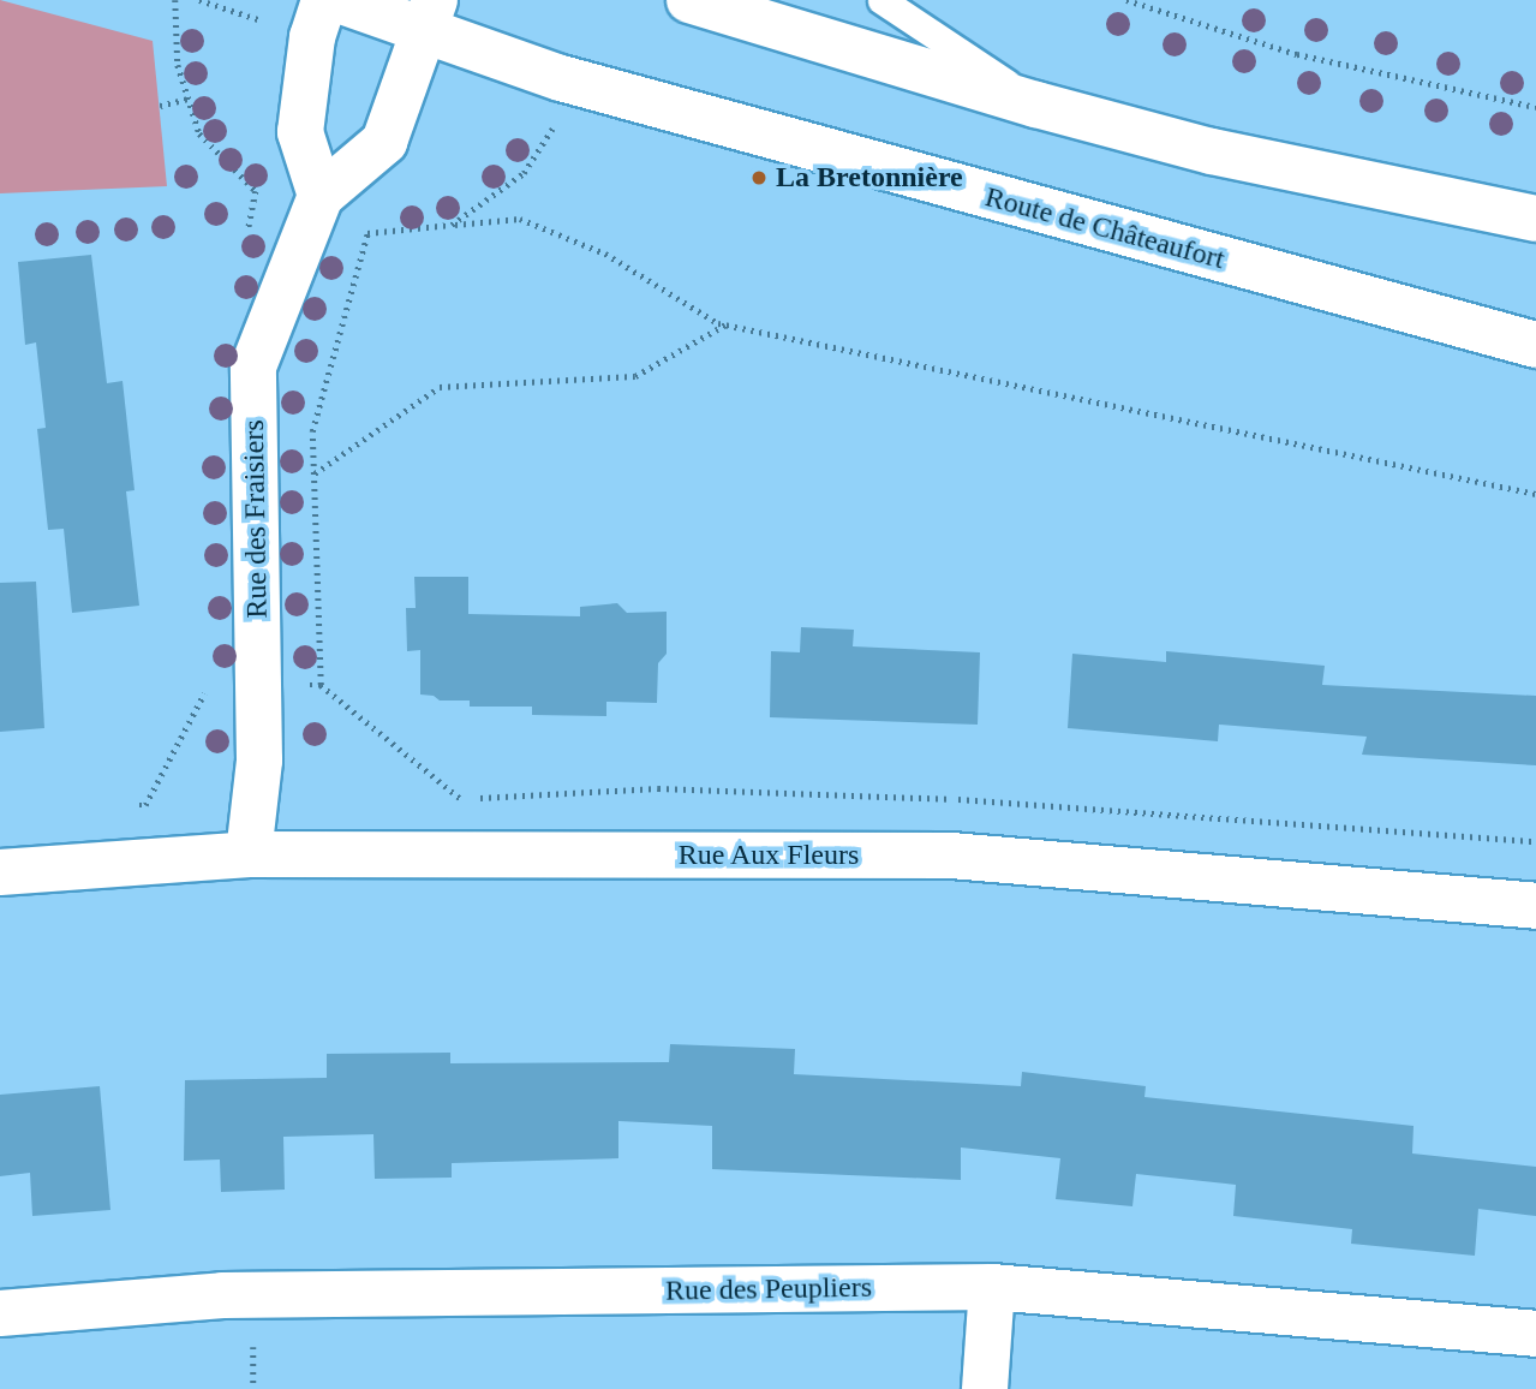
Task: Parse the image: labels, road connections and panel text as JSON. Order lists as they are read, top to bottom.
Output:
{
  "streets": {
    "street": [
      "Route de Châteaufort",
      "Rue des Fraisiers",
      "Rue Aux Fleurs",
      "Rue des Peupliers"
    ]
  },
  "crossings": [
    ["Rue des Fraisiers", "Rue Aux Fleurs"]
  ],
  "places": ["La Bretonnière"]
}
